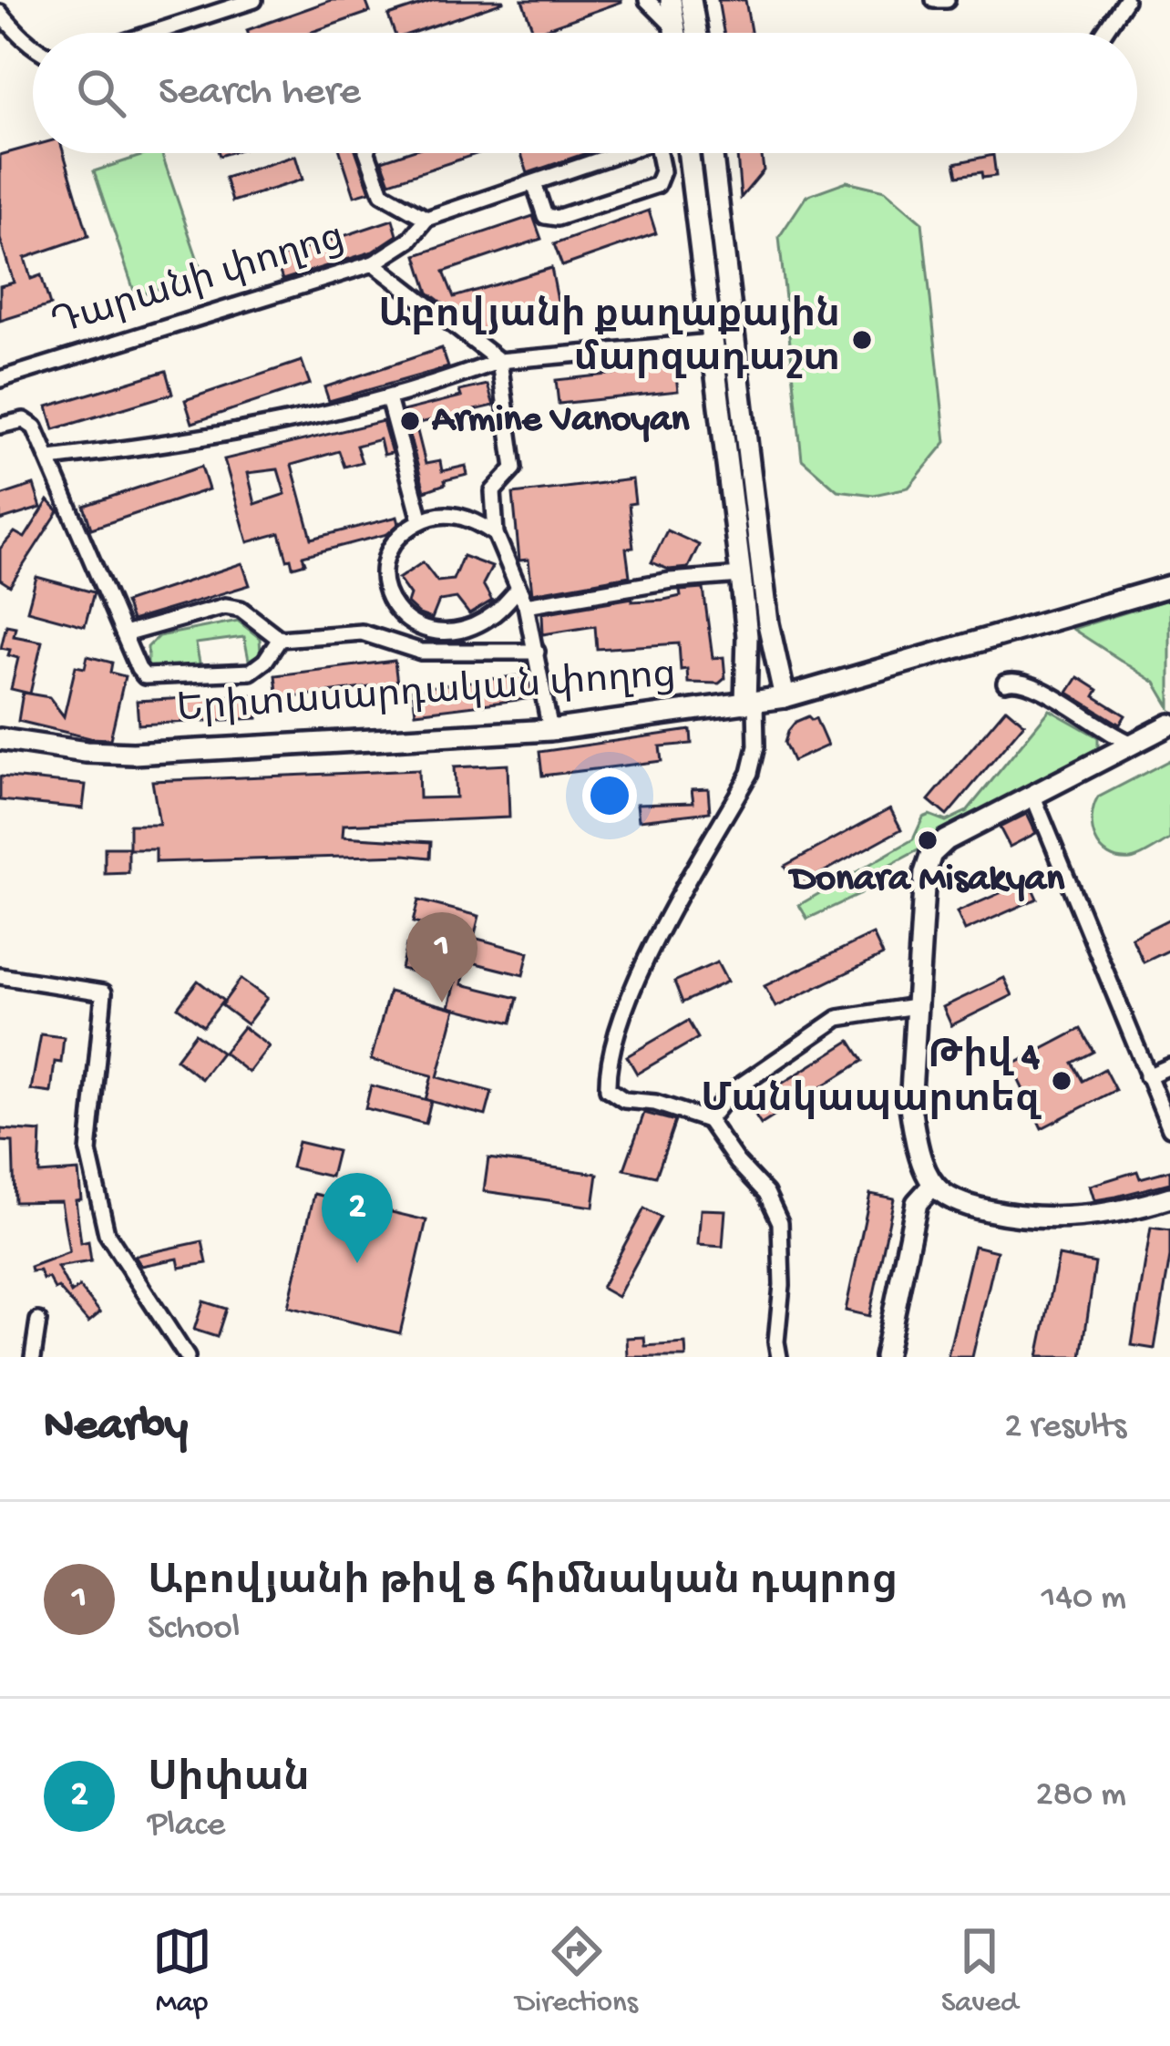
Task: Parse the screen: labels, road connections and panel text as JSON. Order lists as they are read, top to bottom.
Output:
{
  "streets": {
    "street": ["Դարանի փողոց", "Երիտասարդական փողոց"]
  },
  "places": [
    "Աբովյանի քաղաքային մարզադաշտ",
    "Armine Vanoyan",
    "Donara Misakyan",
    "Թիվ 4 Մանկապարտեզ"
  ],
  "page": {
    "search": "Search here",
    "pins": ["1", "2"],
    "heading": ["Nearby", "2 results"],
    "list": [
      {
        "mark": "1",
        "name": "Աբովյանի թիվ 8 հիմնական դպրոց",
        "note": "School",
        "value": "140 m"
      },
      {
        "mark": "2",
        "name": "Սիփան",
        "note": "Place",
        "value": "280 m"
      }
    ],
    "nav": ["Map", "Directions", "Saved"]
  }
}
